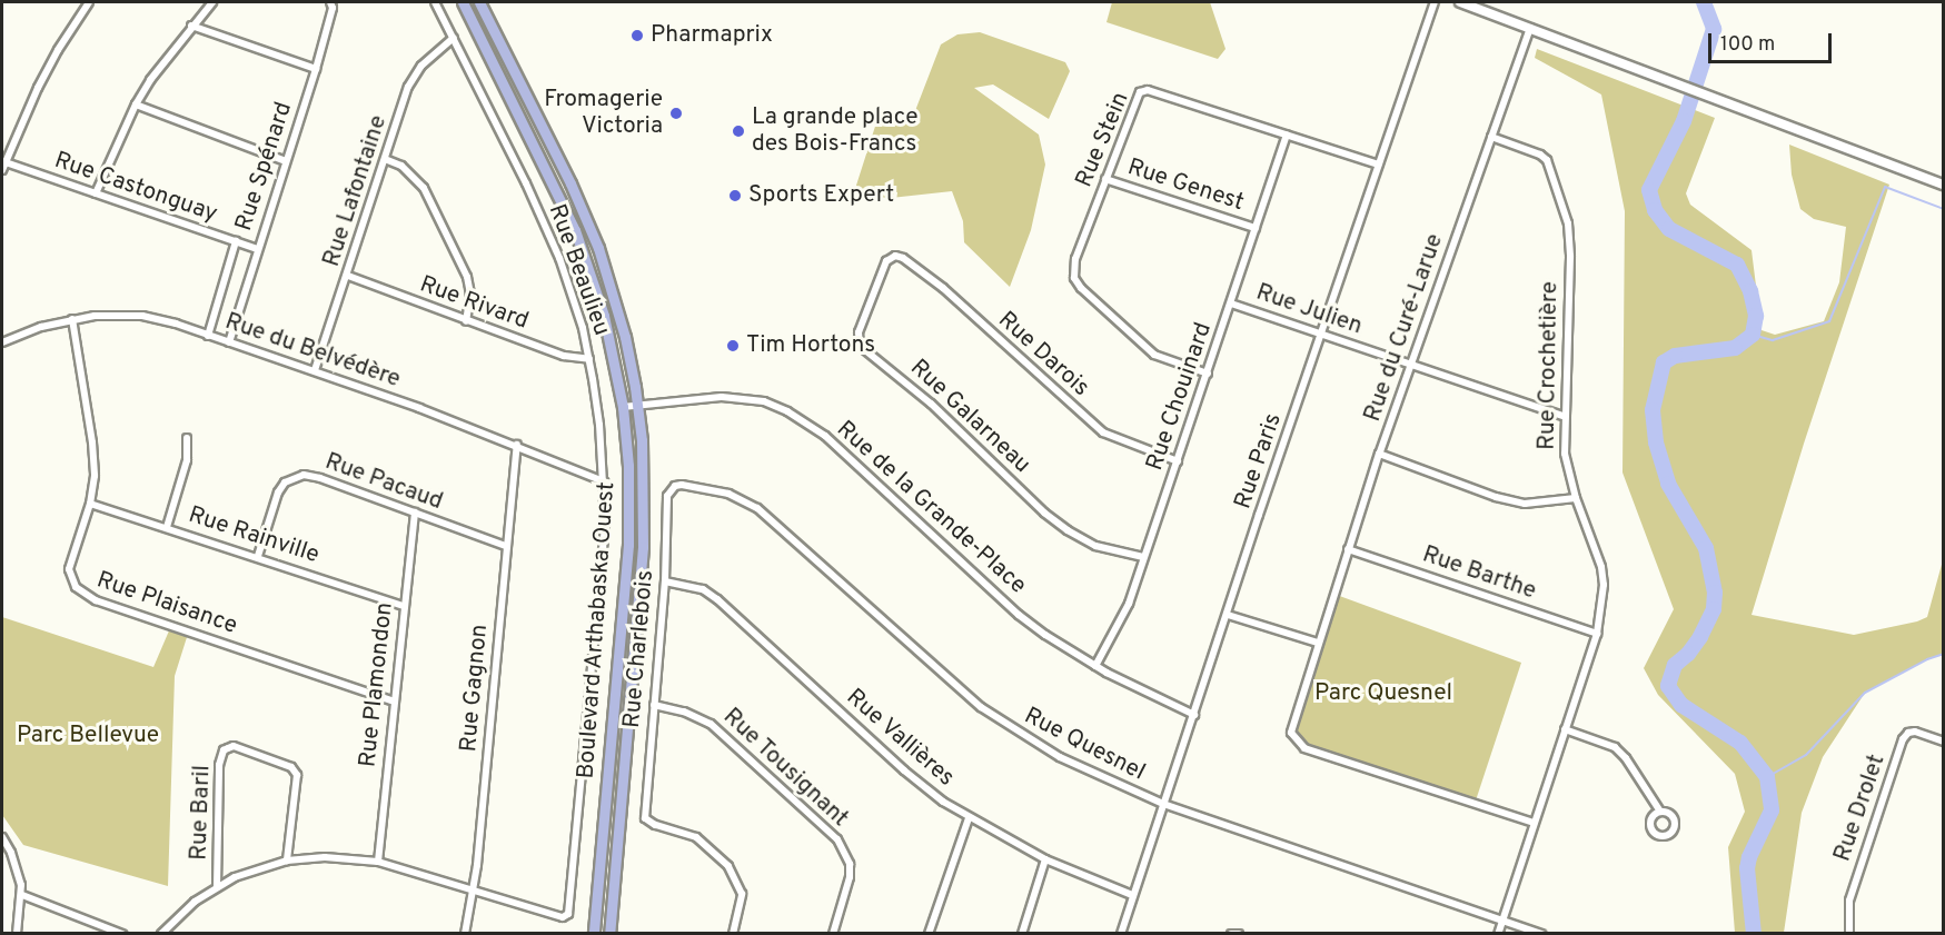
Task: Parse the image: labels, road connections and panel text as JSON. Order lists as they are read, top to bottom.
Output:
{
  "streets": {
    "main road": ["Boulevard Arthabaska Ouest"],
    "street": [
      "Rue Stein",
      "Rue Spénard",
      "Rue Genest",
      "Rue Castonguay",
      "Rue Lafontaine",
      "Rue Beaulieu",
      "Rue Rivard",
      "Rue Julien",
      "Rue du Curé-Larue",
      "Rue du Belvédère",
      "Rue Darois",
      "Rue Crochetière",
      "Rue Chouinard",
      "Rue Galarneau",
      "Rue Paris",
      "Rue Pacaud",
      "Rue de la Grande-Place",
      "Rue Rainville",
      "Rue Barthe",
      "Rue Plaisance",
      "Rue Charlebois",
      "Rue Plamondon",
      "Rue Gagnon",
      "Rue Vallières",
      "Rue Quesnel",
      "Rue Tousignant",
      "Rue Drolet",
      "Rue Baril"
    ]
  },
  "crossings": [
    ["Rue Stein", "Rue Genest"],
    ["Rue Stein", "Rue Chouinard"],
    ["Rue Stein", "Rue Paris"],
    ["Rue Spénard", "Rue Castonguay"],
    ["Rue Spénard", "Rue du Belvédère"],
    ["Rue Genest", "Rue Chouinard"],
    ["Rue Lafontaine", "Rue Beaulieu"],
    ["Rue Lafontaine", "Rue Rivard"],
    ["Rue Lafontaine", "Rue du Belvédère"],
    ["Rue Beaulieu", "Rue Rivard"],
    ["Rue Beaulieu", "Rue du Belvédère"],
    ["Rue Beaulieu", "Rue Gagnon"],
    ["Rue Julien", "Rue du Curé-Larue"],
    ["Rue Julien", "Rue Crochetière"],
    ["Rue Julien", "Rue Chouinard"],
    ["Rue Julien", "Rue Paris"],
    ["Rue du Curé-Larue", "Rue Crochetière"],
    ["Rue du Curé-Larue", "Rue Barthe"],
    ["Rue du Belvédère", "Rue Plaisance"],
    ["Rue du Belvédère", "Rue Gagnon"],
    ["Rue Darois", "Rue Chouinard"],
    ["Rue Darois", "Rue Galarneau"],
    ["Rue Crochetière", "Rue Barthe"],
    ["Rue Crochetière", "Rue Quesnel"],
    ["Rue Chouinard", "Rue Galarneau"],
    ["Rue Chouinard", "Rue de la Grande-Place"],
    ["Rue Paris", "Rue de la Grande-Place"],
    ["Rue Paris", "Rue Vallières"],
    ["Rue Paris", "Rue Quesnel"],
    ["Rue Pacaud", "Rue Rainville"],
    ["Rue Pacaud", "Rue Plamondon"],
    ["Rue Pacaud", "Rue Gagnon"],
    ["Rue de la Grande-Place", "Boulevard Arthabaska Ouest"],
    ["Rue Rainville", "Rue Plaisance"],
    ["Rue Rainville", "Rue Plamondon"],
    ["Rue Plaisance", "Rue Plamondon"],
    ["Rue Charlebois", "Rue Vallières"],
    ["Rue Charlebois", "Rue Quesnel"],
    ["Rue Charlebois", "Rue Tousignant"]
  ],
  "parks": ["Parc Quesnel", "Parc Bellevue"],
  "places": [
    "Pharmaprix",
    "Fromagerie Victoria",
    "La grande place des Bois-Francs",
    "Sports Expert",
    "Tim Hortons"
  ],
  "scale_bar": "100 m"
}
